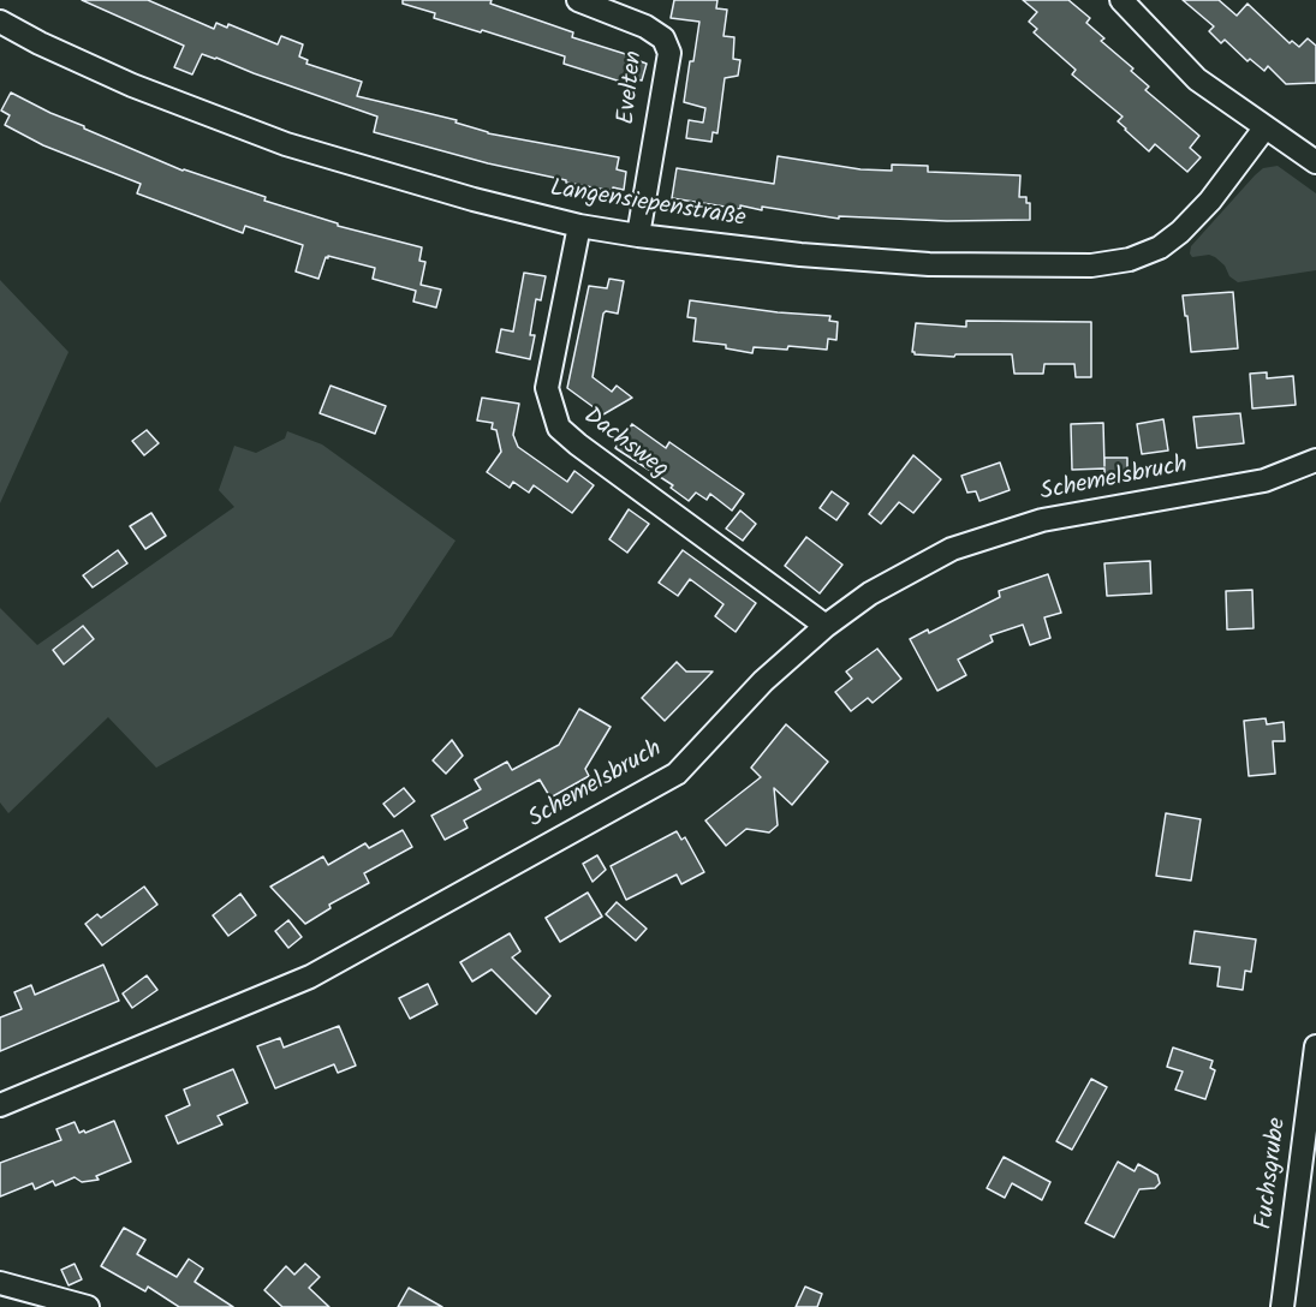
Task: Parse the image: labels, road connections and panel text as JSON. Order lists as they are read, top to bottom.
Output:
{
  "streets": {
    "street": [
      "Evelten",
      "Langensiepenstraße",
      "Dachsweg",
      "Schemelsbruch",
      "Fuchsgrube"
    ]
  },
  "crossings": [
    ["Evelten", "Langensiepenstraße"],
    ["Langensiepenstraße", "Dachsweg"],
    ["Dachsweg", "Schemelsbruch"]
  ]
}
